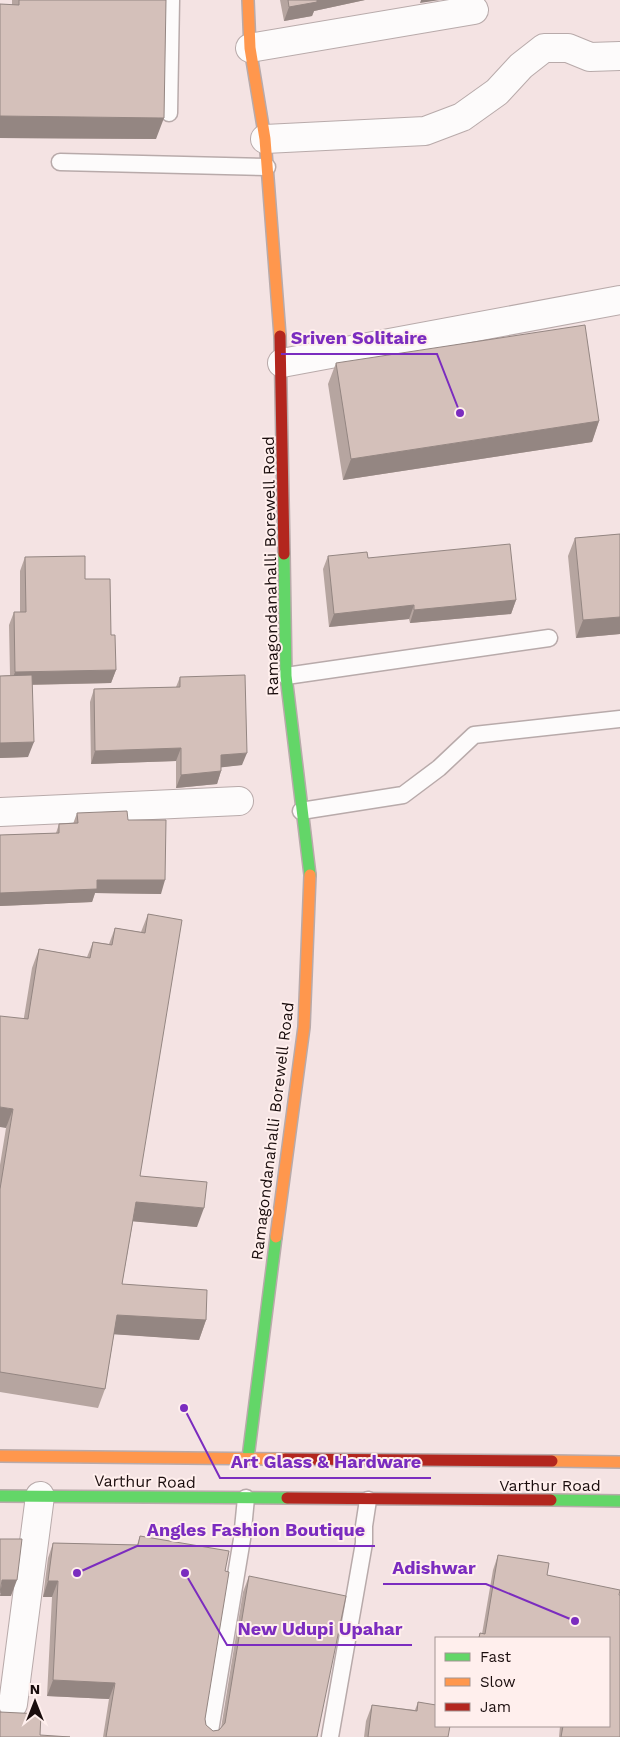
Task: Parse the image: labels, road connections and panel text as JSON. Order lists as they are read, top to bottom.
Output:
{
  "streets": {
    "street": ["Ramagondanahalli Borewell Road", "Varthur Road"]
  },
  "crossings": [
    ["Ramagondanahalli Borewell Road", "Varthur Road"]
  ],
  "places": [
    "Sriven Solitaire",
    "Art Glass & Hardware",
    "Angles Fashion Boutique",
    "New Udupi Upahar",
    "Adishwar"
  ],
  "legend": ["Fast", "Slow", "Jam"],
  "north": "top"
}
